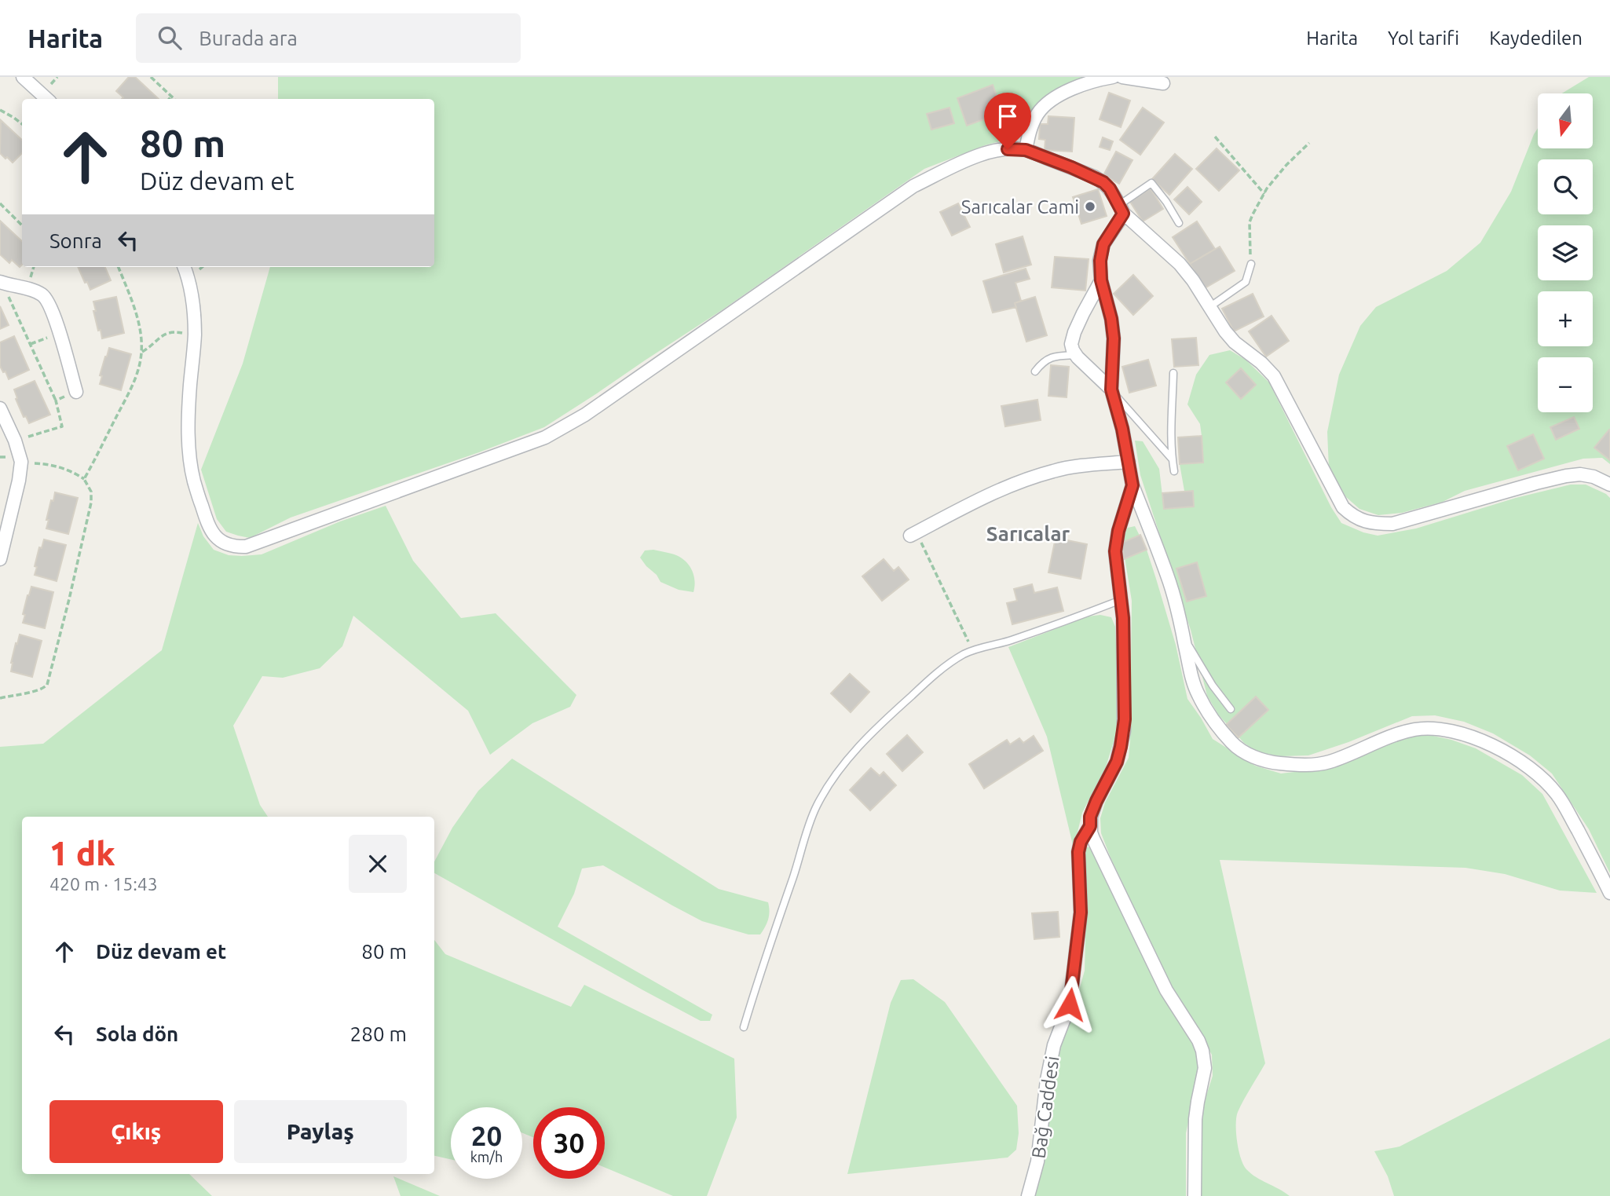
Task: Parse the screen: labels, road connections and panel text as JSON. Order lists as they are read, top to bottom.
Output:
{
  "streets": {
    "street": ["Bağ Caddesi"]
  },
  "districts": ["Sarıcalar"],
  "places": ["Sarıcalar Cami"],
  "north": "bottom",
  "page": {
    "header": "Harita",
    "search": "Burada ara",
    "nav": ["Harita", "Yol tarifi", "Kaydedilen"],
    "map_buttons": ["+", "−"],
    "turn": ["80 m", "Düz devam et"],
    "then": "Sonra",
    "heading": ["1 dk", "420 m · 15:43"],
    "list": [
      {
        "name": "Düz devam et",
        "value": "80 m"
      },
      {
        "name": "Sola dön",
        "value": "280 m"
      }
    ],
    "buttons": ["Çıkış", "Paylaş"],
    "speed": "20 km/h",
    "limit": "30"
  }
}
